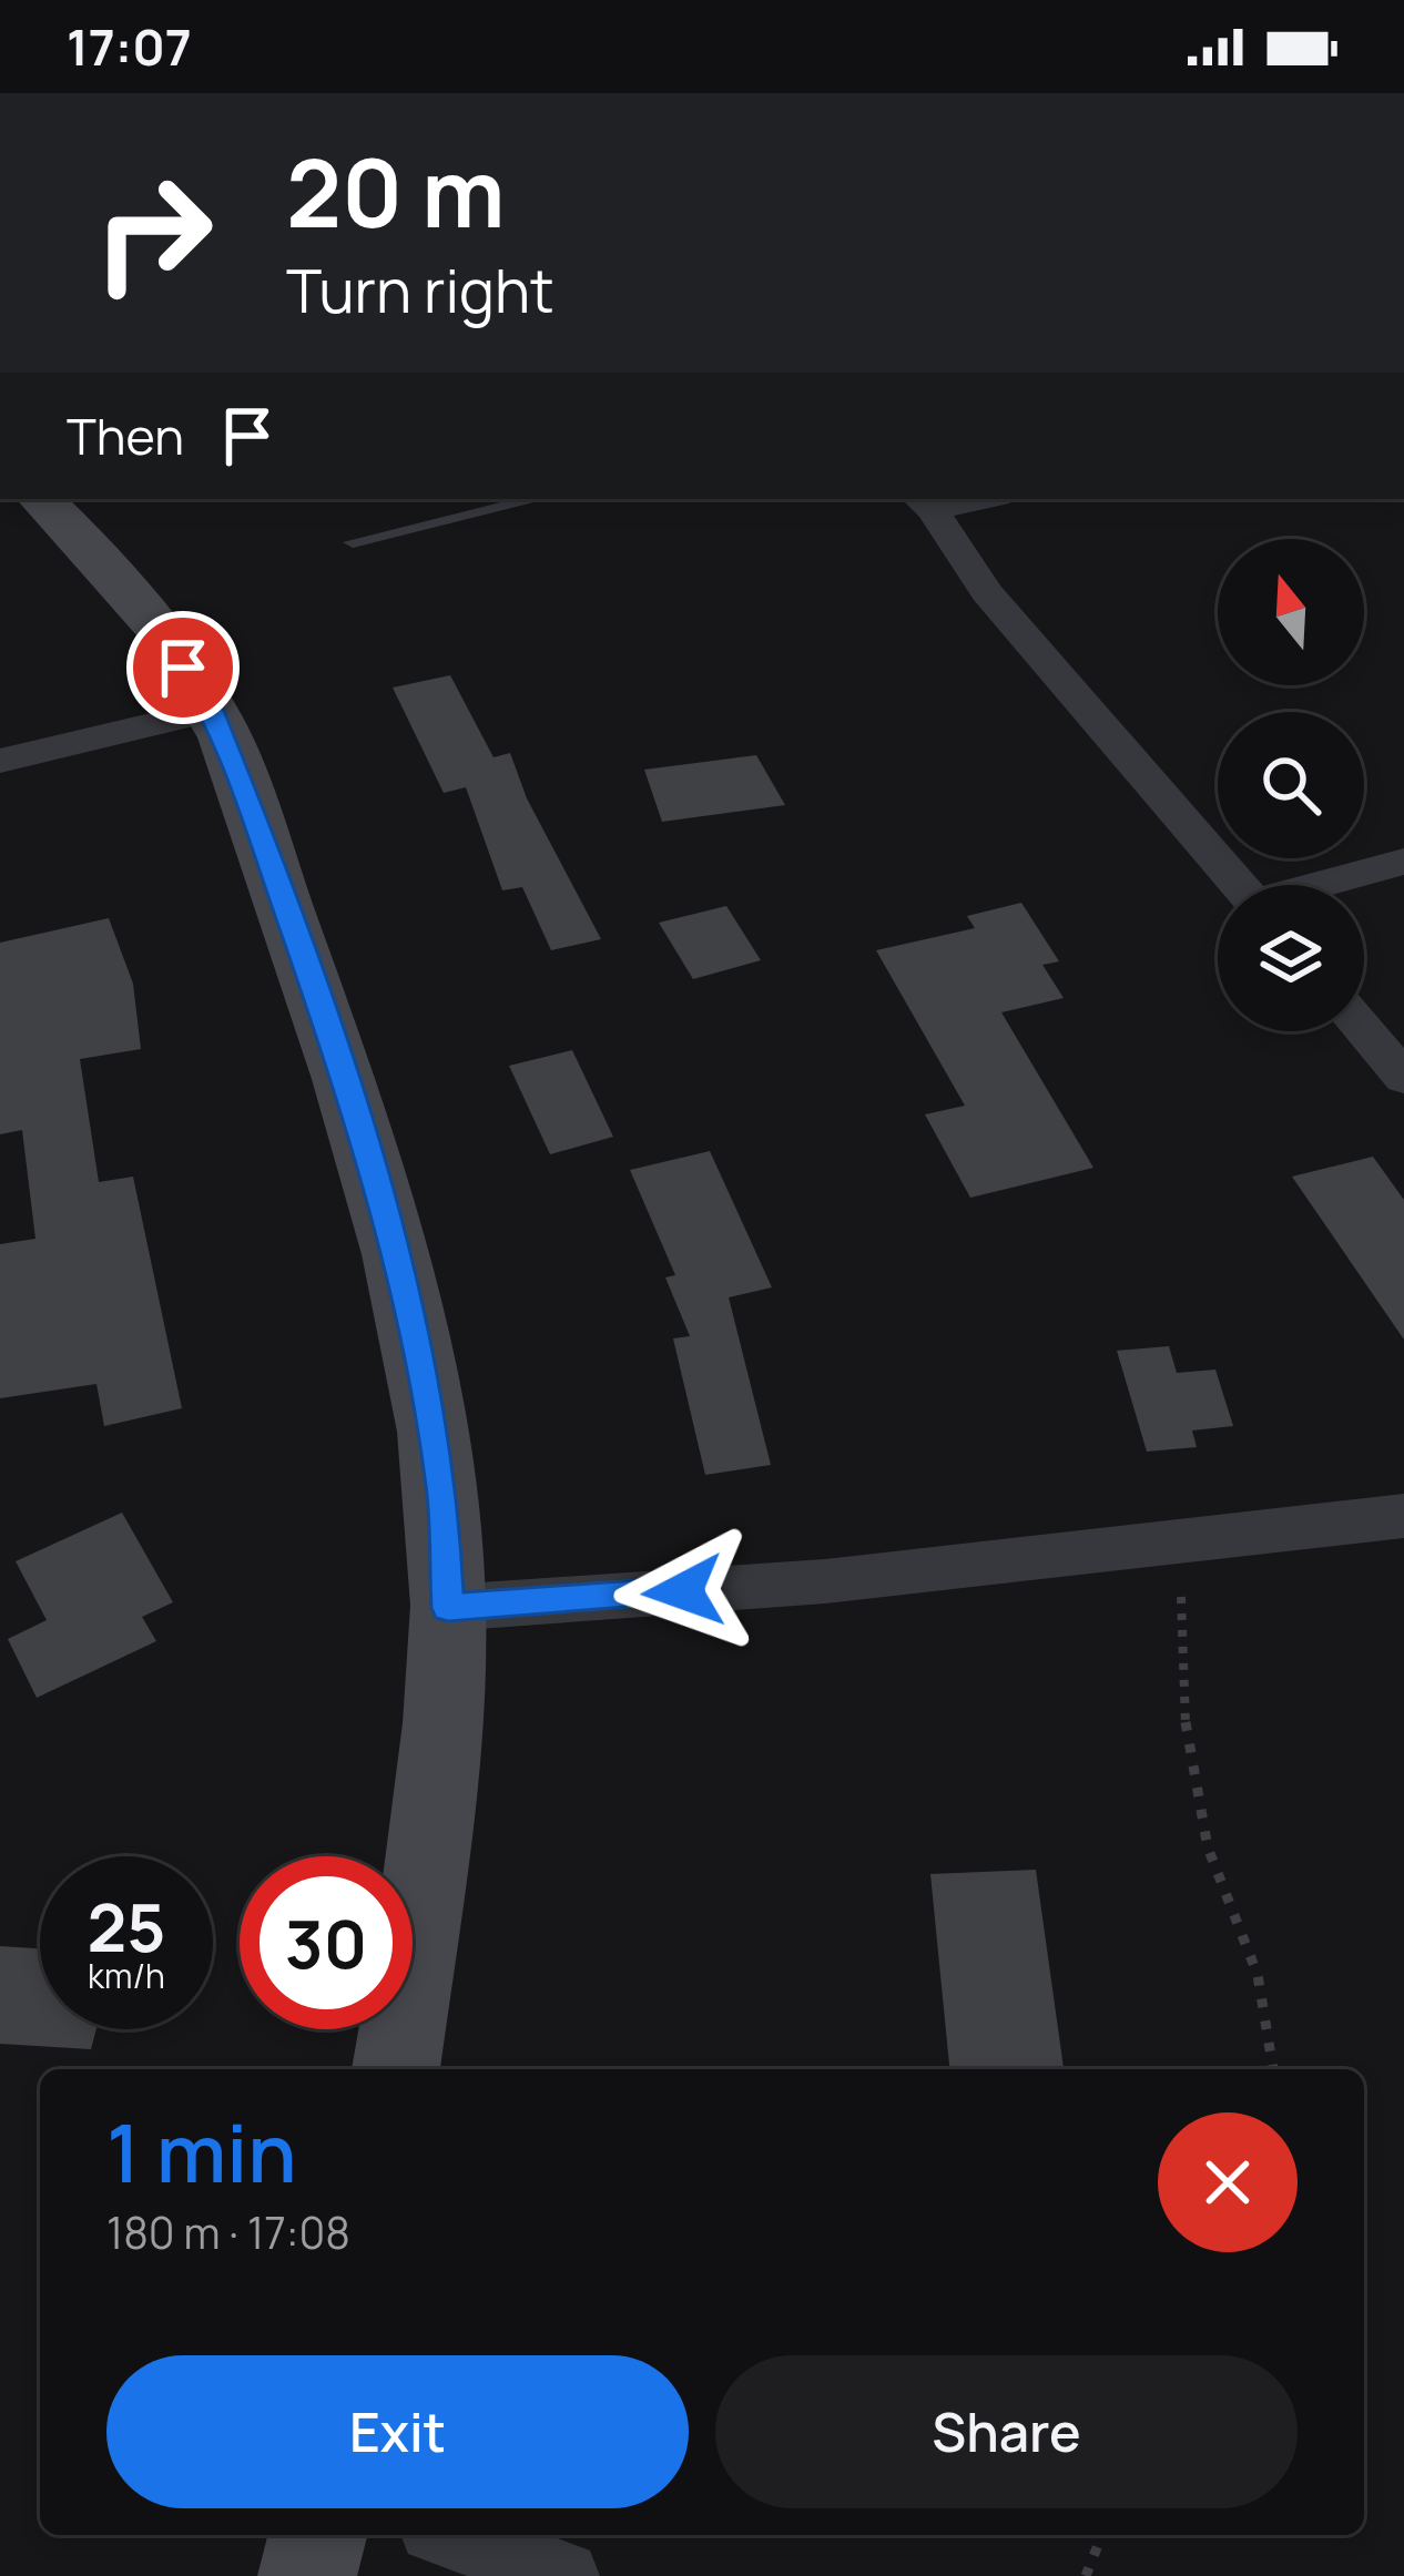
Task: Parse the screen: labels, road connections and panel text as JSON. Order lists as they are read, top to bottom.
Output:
{
  "north": "top",
  "page": {
    "status": "17:07",
    "turn": ["20 m", "Turn right"],
    "then": "Then",
    "speed": "25 km/h",
    "limit": "30",
    "heading": ["1 min", "180 m · 17:08"],
    "buttons": ["Exit", "Share"]
  }
}
